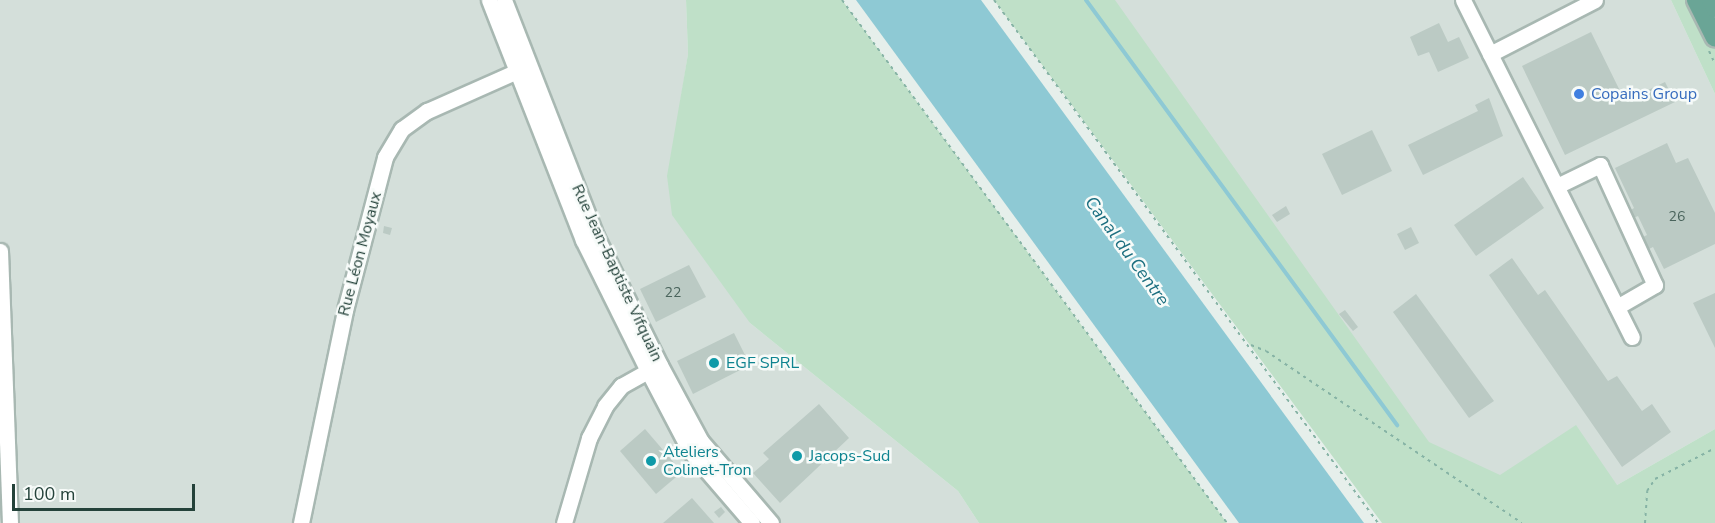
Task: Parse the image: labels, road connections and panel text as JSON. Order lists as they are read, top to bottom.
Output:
{
  "streets": {
    "street": ["Rue Léon Moyaux", "Rue Jean-Baptiste Vifquain"]
  },
  "crossings": [
    ["Rue Léon Moyaux", "Rue Jean-Baptiste Vifquain"]
  ],
  "water": ["Canal du Centre"],
  "places": [
    "Copains Group",
    "EGF SPRL",
    "Jacops-Sud",
    "Ateliers Colinet-Tron"
  ],
  "house_numbers": ["26", "22"],
  "scale_bar": "100 m"
}
